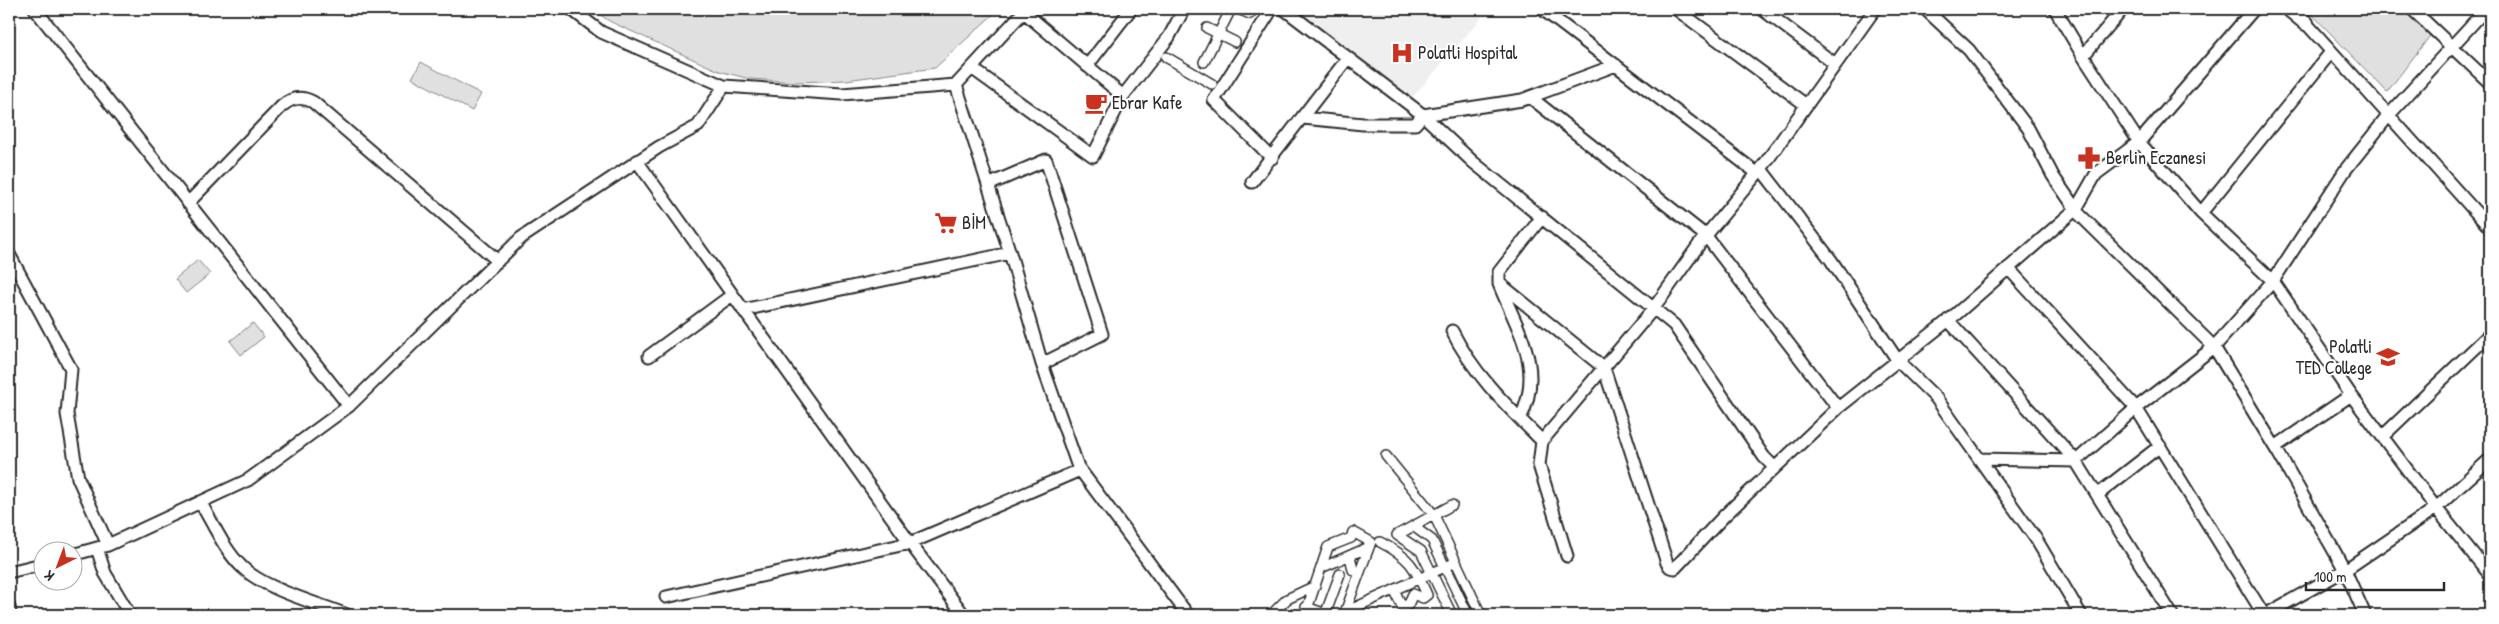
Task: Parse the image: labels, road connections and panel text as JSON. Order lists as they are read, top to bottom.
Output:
{
  "places": {
    "hospital": ["Polatli Hospital"],
    "cafe": ["Ebrar Kafe"],
    "pharmacy": ["Berlin Eczanesi"],
    "supermarket": ["BİM"],
    "school or university": ["Polatli TED College"]
  },
  "scale_bar": "100 m",
  "north": "bottom left"
}
